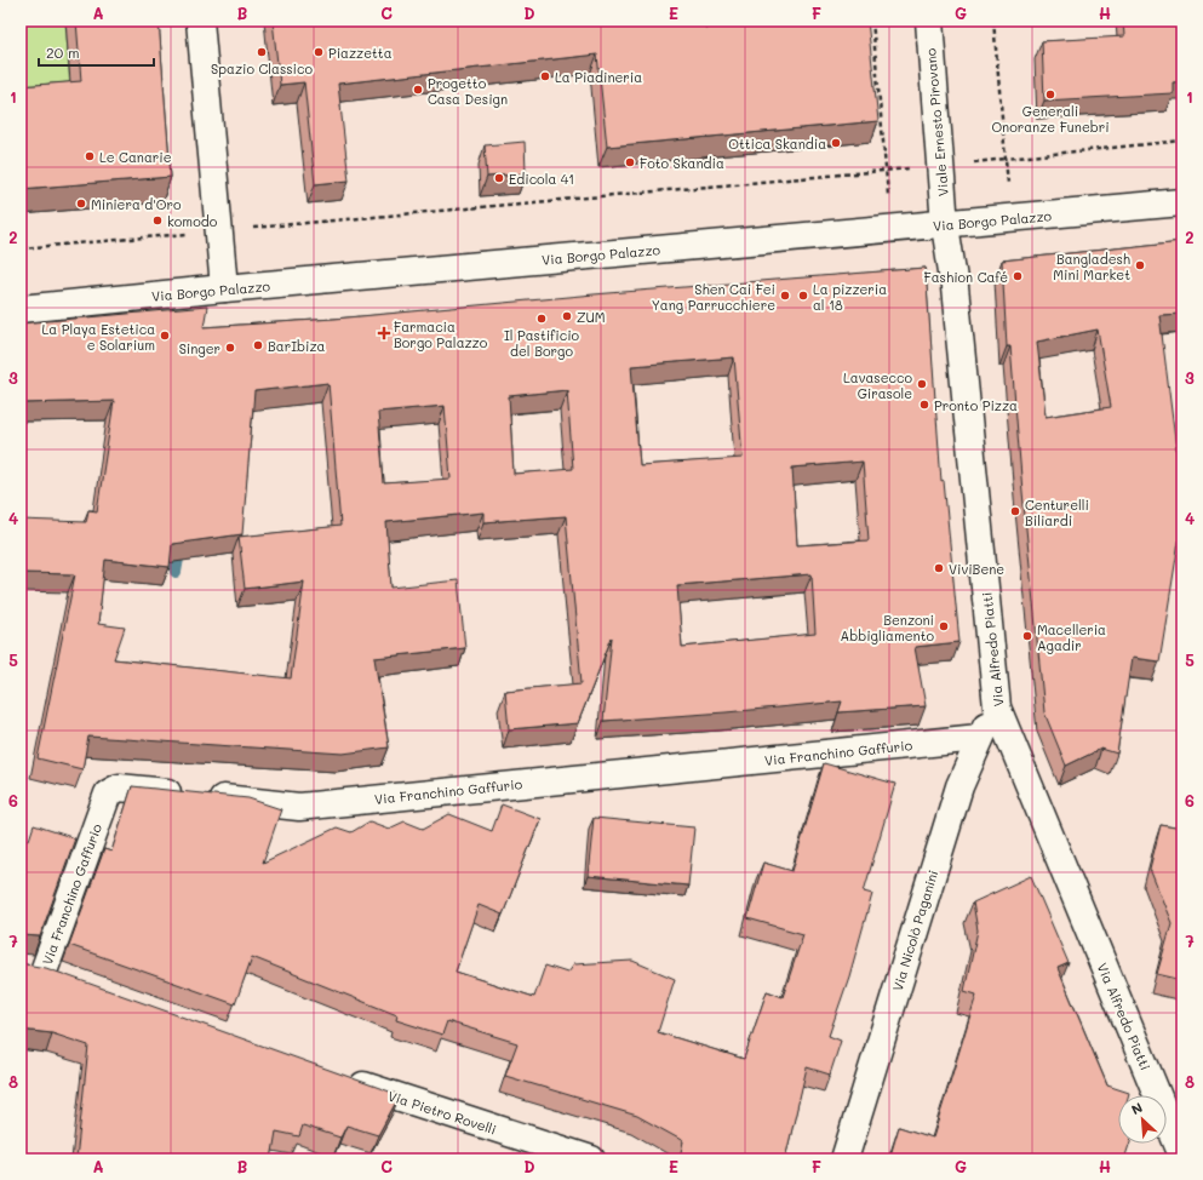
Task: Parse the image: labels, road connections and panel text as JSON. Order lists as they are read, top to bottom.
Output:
{
  "streets": {
    "street": [
      "Viale Ernesto Pirovano",
      "Via Borgo Palazzo",
      "Via Alfredo Piatti",
      "Via Franchino Gaffurio",
      "Via Nicolò Paganini",
      "Via Pietro Rovelli"
    ]
  },
  "crossings": [
    ["Viale Ernesto Pirovano", "Via Borgo Palazzo"],
    ["Viale Ernesto Pirovano", "Via Alfredo Piatti"],
    ["Via Borgo Palazzo", "Via Alfredo Piatti"],
    ["Via Alfredo Piatti", "Via Nicolò Paganini"],
    ["Via Franchino Gaffurio", "Via Nicolò Paganini"]
  ],
  "places": {
    "other": [
      "Spazio Classico",
      "Piazzetta",
      "La Piadineria",
      "Progetto Casa Design",
      "Generali Onoranze Funebri",
      "Ottica Skandia",
      "Le Canarie",
      "Foto Skandia",
      "Edicola 41",
      "Miniera d'Oro",
      "komodo",
      "Bangladesh Mini Market",
      "Fashion Café",
      "Shen Cai Fei Yang Parrucchiere",
      "La pizzeria al 18",
      "ZUM",
      "Il Pastificio del Borgo",
      "La Playa Estetica e Solarium",
      "BarIbiza",
      "Singer",
      "Lavasecco Girasole",
      "Pronto Pizza",
      "Centurelli Biliardi",
      "ViviBene",
      "Benzoni Abbigliamento",
      "Macelleria Agadir"
    ],
    "health": ["Farmacia Borgo Palazzo"]
  },
  "scale_bar": "20 m",
  "north": "top left",
  "grid": {
    "columns": [
      "A",
      "B",
      "C",
      "D",
      "E",
      "F",
      "G",
      "H"
    ],
    "rows": [
      "1",
      "2",
      "3",
      "4",
      "5",
      "6",
      "7",
      "8"
    ]
  }
}
